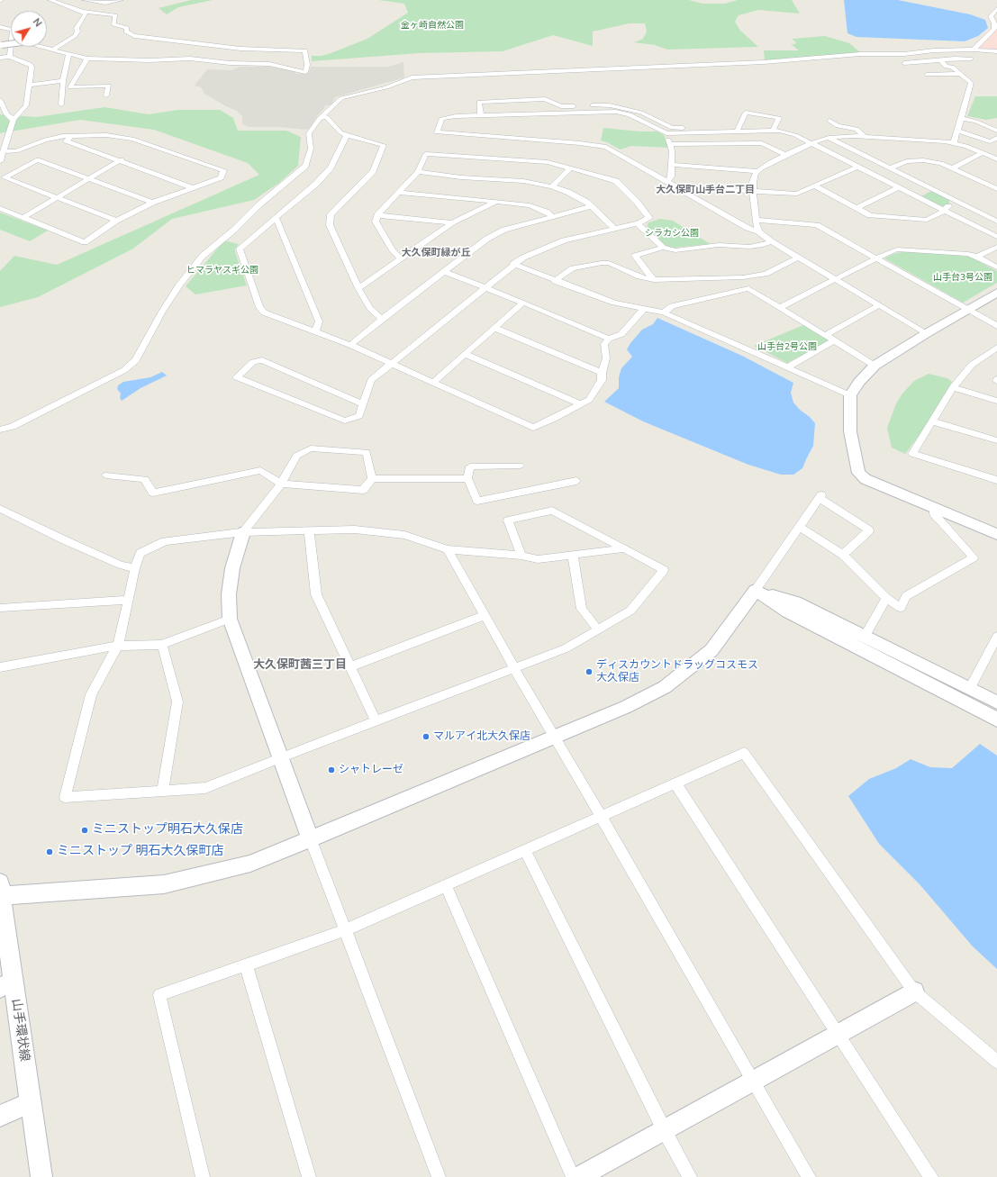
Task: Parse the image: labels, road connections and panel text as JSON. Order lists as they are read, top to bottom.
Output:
{
  "streets": {
    "street": ["山手環状線"]
  },
  "districts": ["大久保町山手台二丁目", "大久保町緑が丘", "大久保町茜三丁目"],
  "parks": [
    "金ヶ崎自然公園",
    "シラカシ公園",
    "ヒマラヤスギ公園",
    "山手台3号公園",
    "山手台2号公園"
  ],
  "places": [
    "ディスカウントドラッグコスモス 大久保店",
    "マルアイ北大久保店",
    "シャトレーゼ",
    "ミニストップ明石大久保店",
    "ミニストップ 明石大久保町店"
  ],
  "north": "top right"
}
